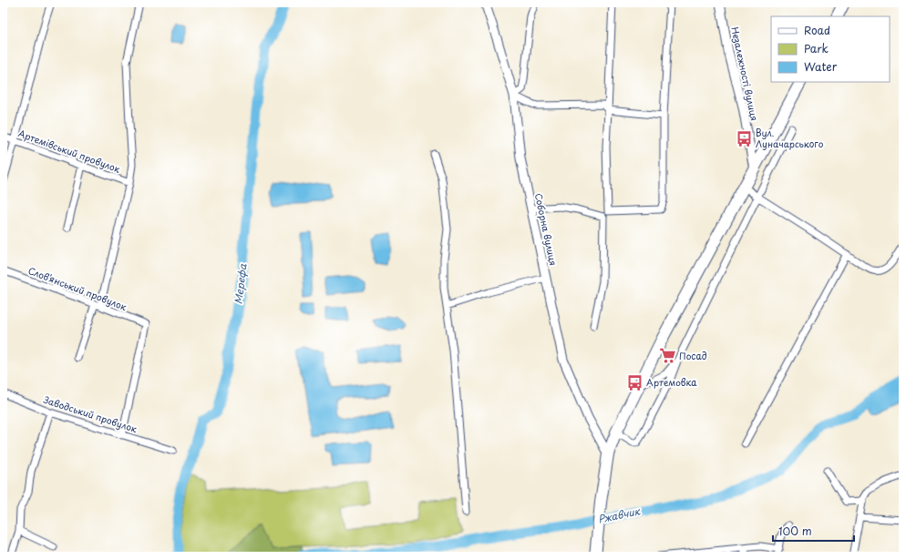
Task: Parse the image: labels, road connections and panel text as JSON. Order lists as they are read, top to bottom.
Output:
{
  "streets": {
    "street": [
      "Незалежності вулиця",
      "Артемівський провулок",
      "Соборна вулиця",
      "Слов’янський провулок",
      "Заводський провулок"
    ]
  },
  "crossings": [
    ["Слов’янський провулок", "Заводський провулок"]
  ],
  "water": ["Мерефа", "Ржавчик"],
  "places": {
    "bus stop": ["Вул. Луначарського", "Артемовка"],
    "supermarket": ["Посад"]
  },
  "legend": ["Road", "Park", "Water"],
  "scale_bar": "100 m"
}
